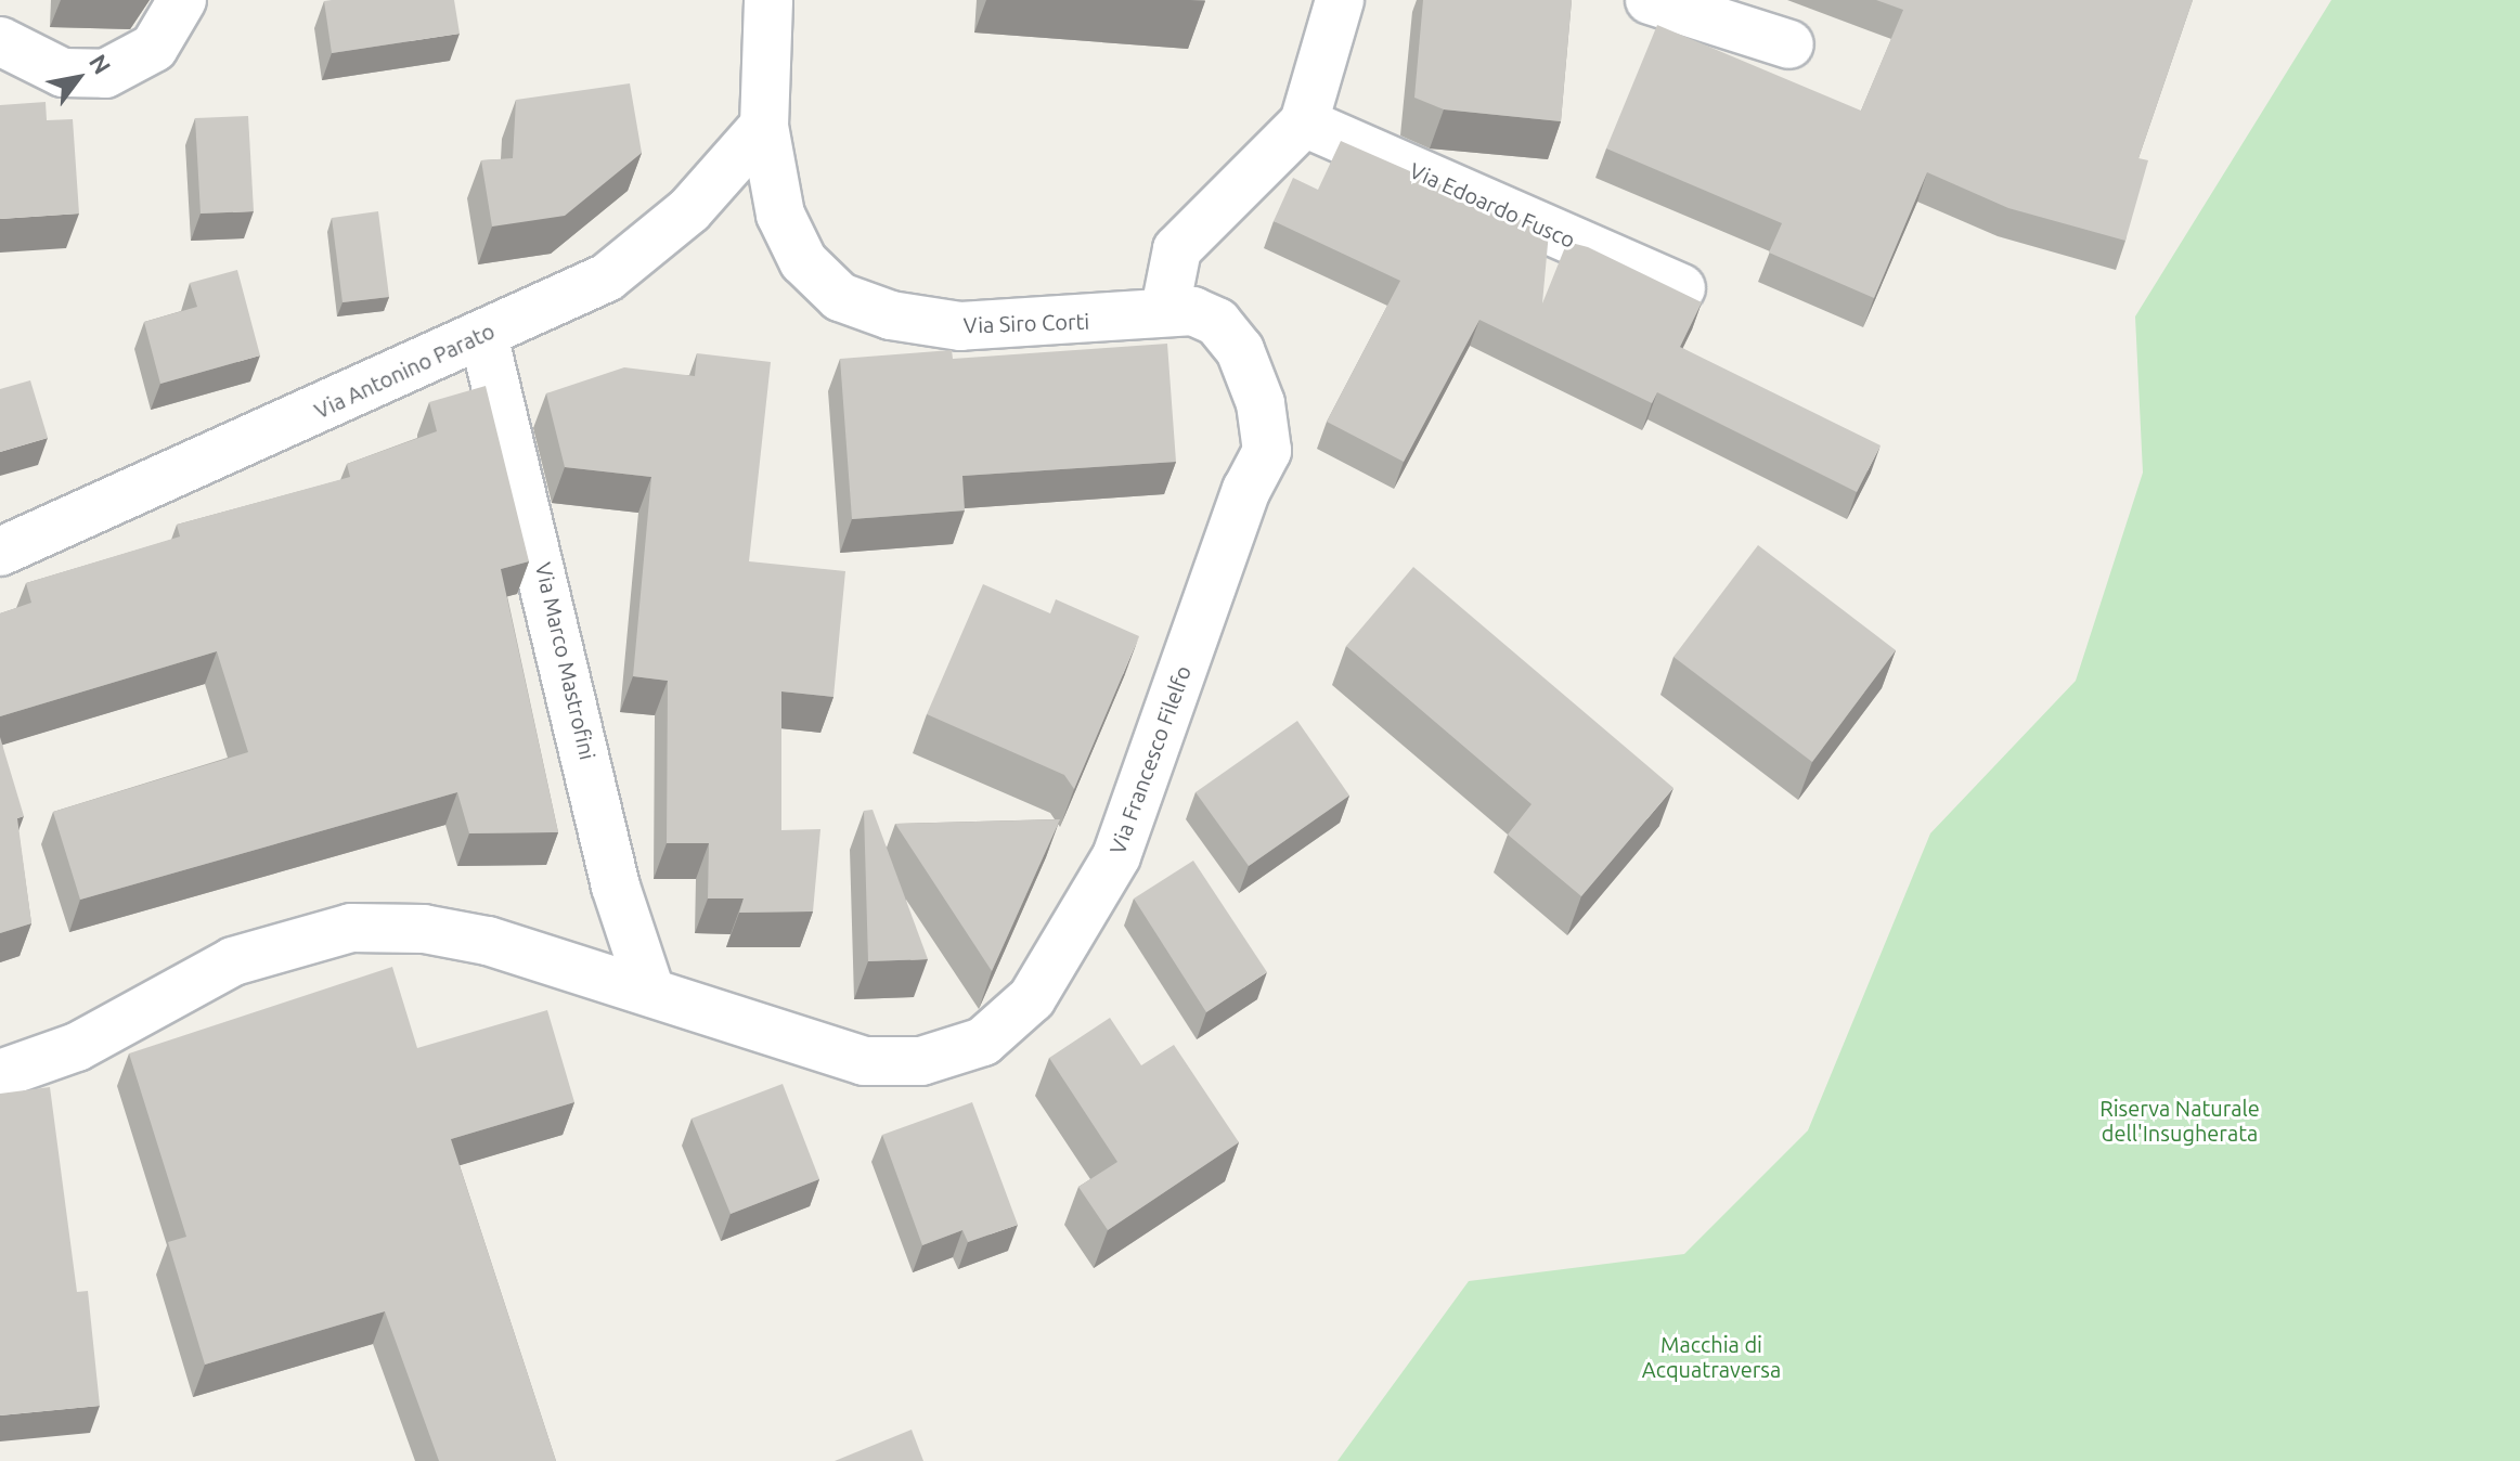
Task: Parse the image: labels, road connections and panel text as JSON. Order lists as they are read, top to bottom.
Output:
{
  "streets": {
    "street": [
      "Via Edoardo Fusco",
      "Via Siro Corti",
      "Via Antonino Parato",
      "Via Marco Mastrofini",
      "Via Francesco Filelfo"
    ]
  },
  "crossings": [
    ["Via Siro Corti", "Via Antonino Parato"],
    ["Via Siro Corti", "Via Francesco Filelfo"],
    ["Via Antonino Parato", "Via Marco Mastrofini"],
    ["Via Marco Mastrofini", "Via Francesco Filelfo"]
  ],
  "parks": ["Riserva Naturale dell'Insugherata", "Macchia di Acquatraversa"],
  "north": "top right"
}
